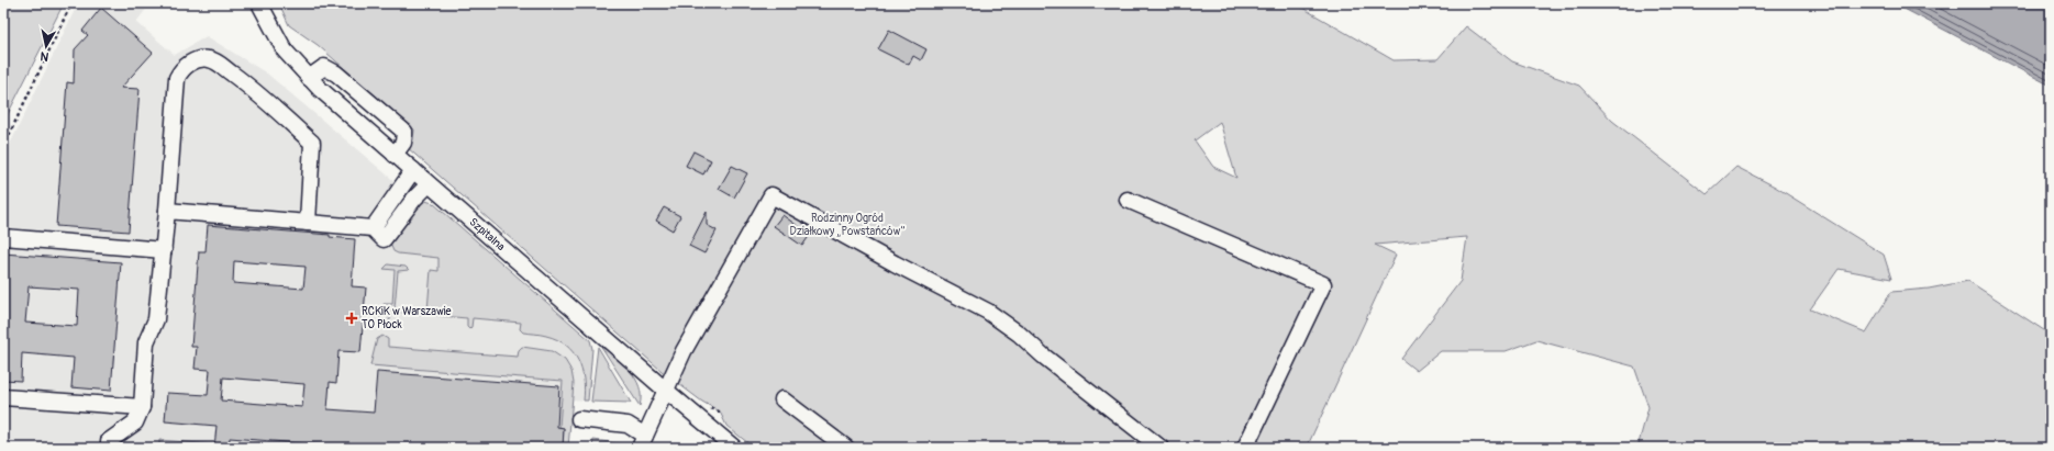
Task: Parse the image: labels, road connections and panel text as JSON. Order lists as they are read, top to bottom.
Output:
{
  "streets": {
    "street": ["Szpitalna"]
  },
  "parks": ["Rodzinny Ogród Działkowy „Powstańców”"],
  "places": {
    "health": ["RCKiK w Warszawie TO Płock"]
  },
  "north": "bottom"
}
